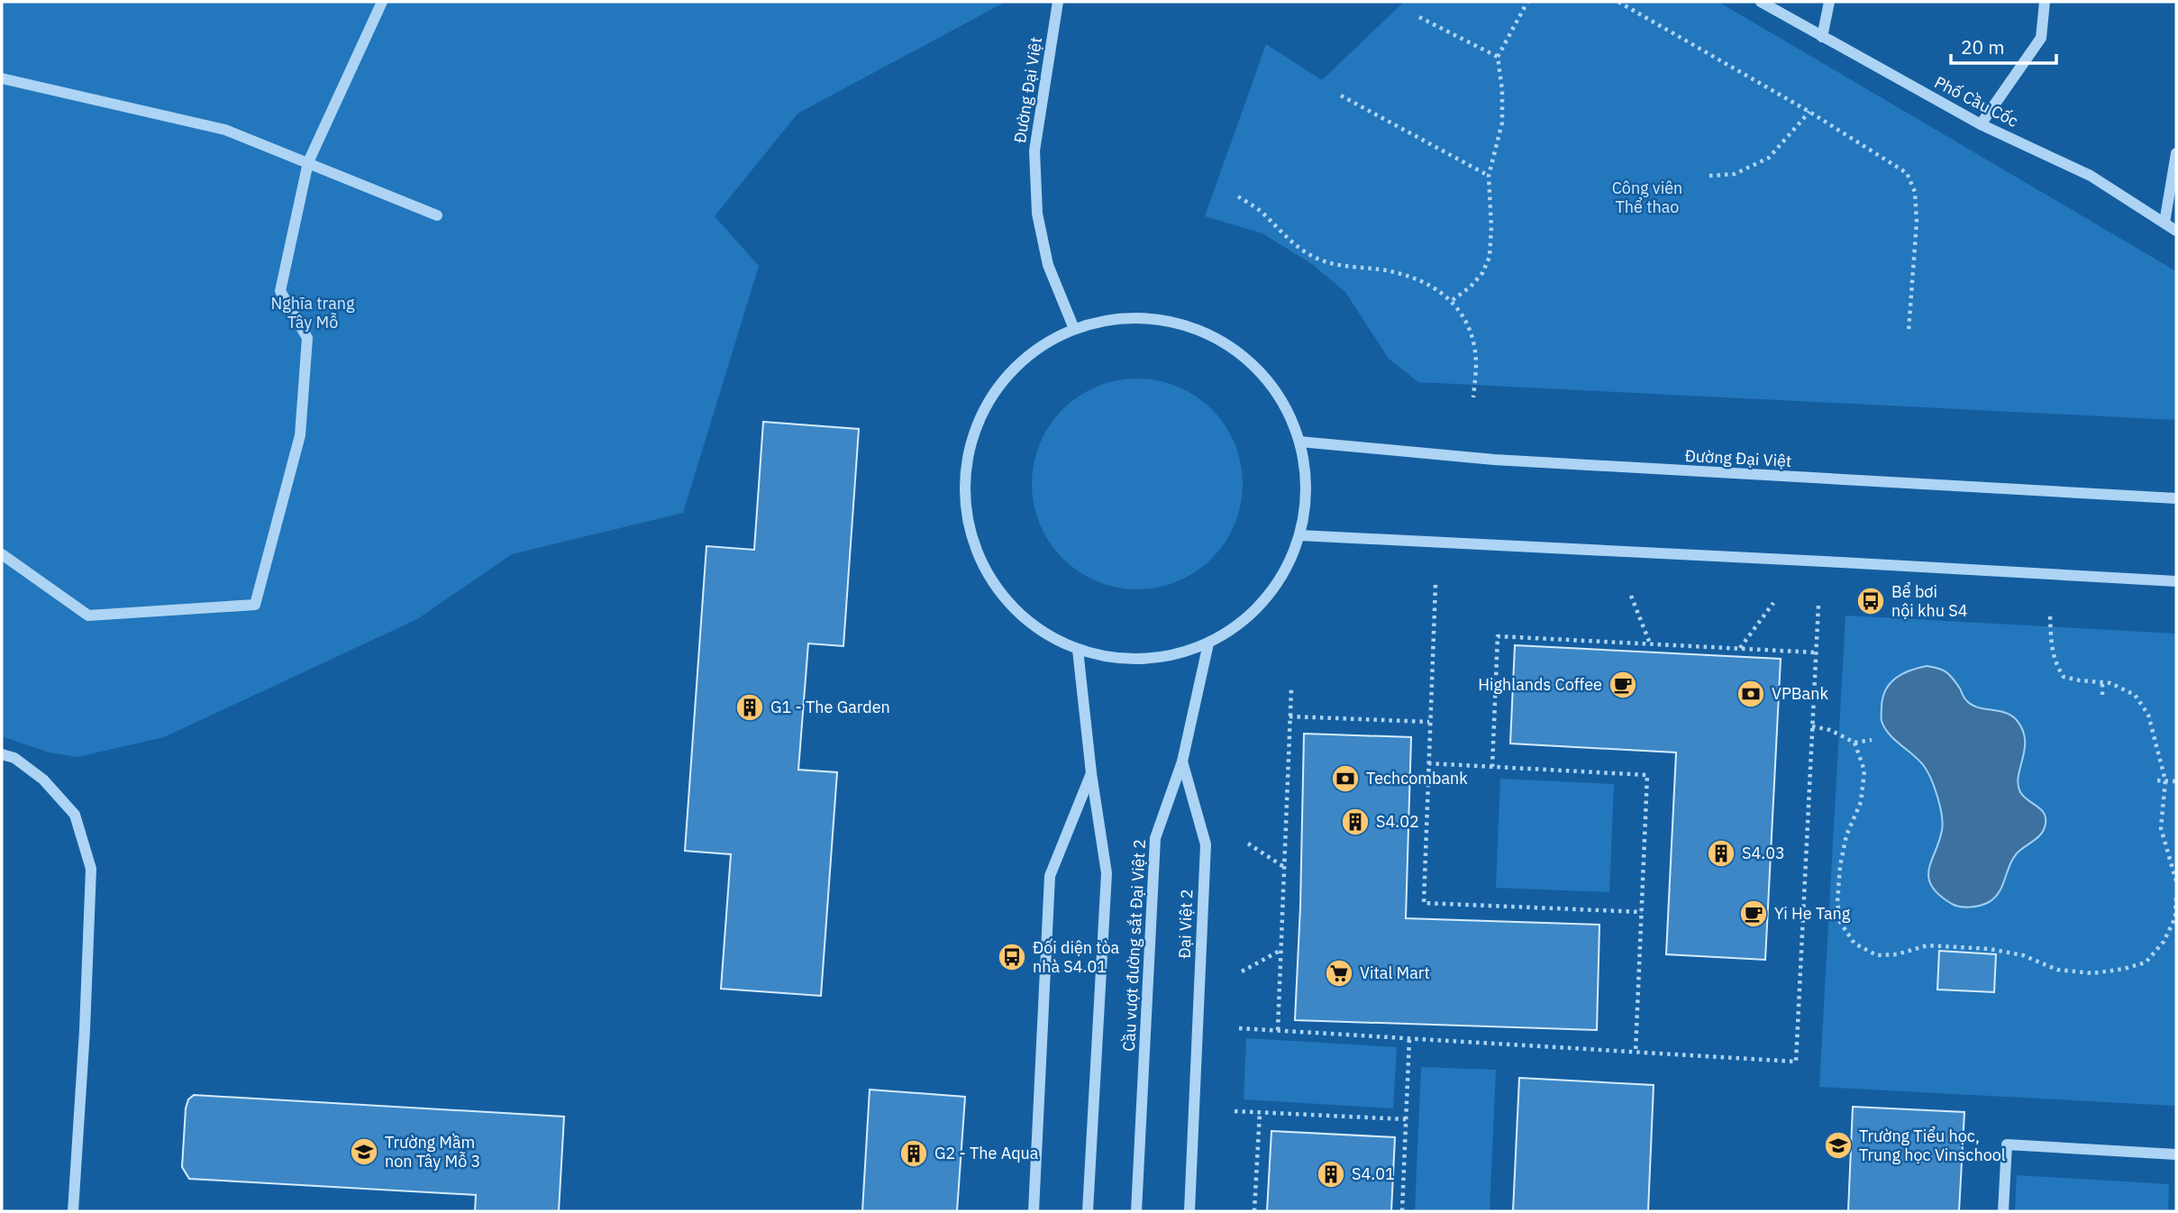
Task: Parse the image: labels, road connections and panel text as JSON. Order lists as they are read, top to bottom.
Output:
{
  "streets": {
    "street": [
      "Đường Đại Việt",
      "Phố Cầu Cốc",
      "Đại Việt 2",
      "Cầu vượt đường sắt Đại Việt 2"
    ]
  },
  "crossings": [
    ["Đại Việt 2", "Cầu vượt đường sắt Đại Việt 2"]
  ],
  "parks": ["Công viên Thể thao", "Nghĩa trang Tây Mỗ"],
  "places": {
    "bus stop": ["Bể bơi nội khu S4", "Đối diện tòa nhà S4.01"],
    "cafe": ["Highlands Coffee", "Yi He Tang"],
    "bank": ["VPBank", "Techcombank"],
    "building": [
      "G1 - The Garden",
      "S4.02",
      "S4.03",
      "G2 - The Aqua",
      "S4.01"
    ],
    "supermarket": ["Vital Mart"],
    "school or university": ["Trường Tiểu học, Trung học Vinschool", "Trường Mầm non Tây Mỗ 3"]
  },
  "scale_bar": "20 m"
}
